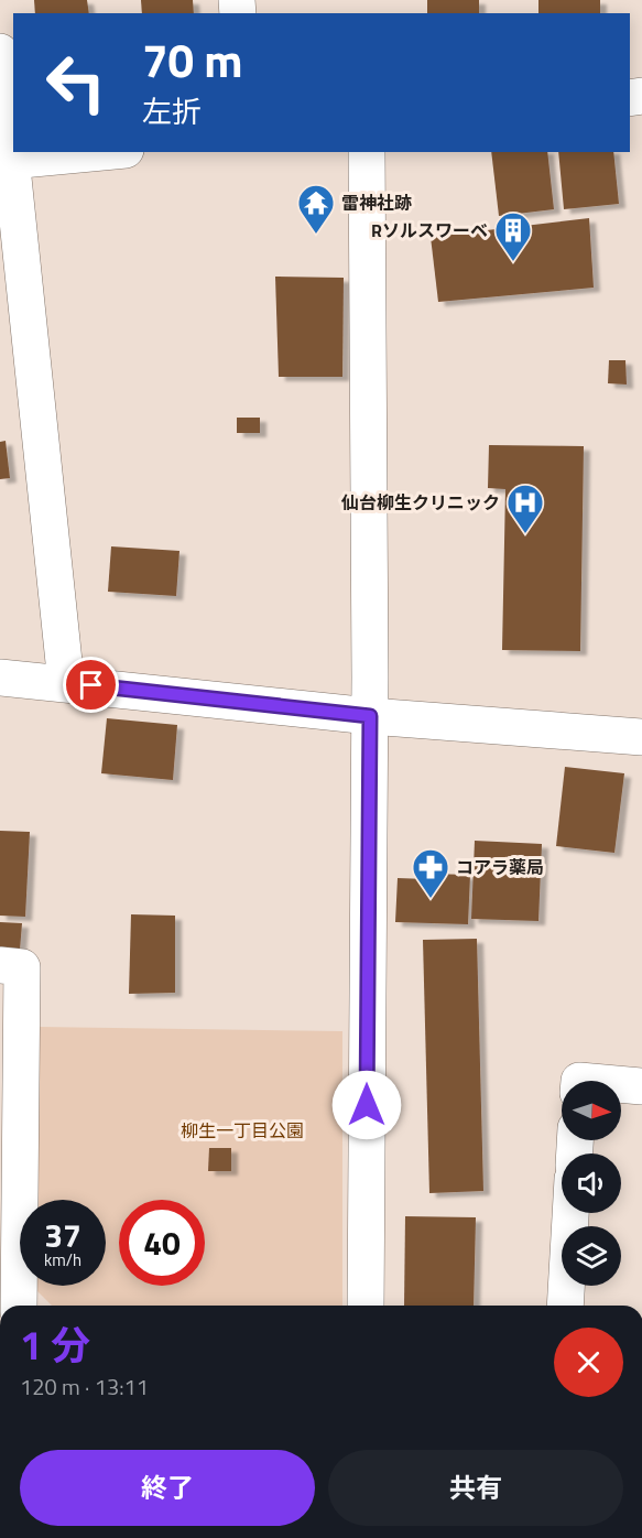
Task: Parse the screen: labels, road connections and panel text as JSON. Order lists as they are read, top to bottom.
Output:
{
  "parks": ["柳生一丁目公園"],
  "places": {
    "temple": ["雷神社跡"],
    "building": ["Rソルスワーベ"],
    "hospital": ["仙台柳生クリニック"],
    "pharmacy": ["コアラ薬局"]
  },
  "north": "right",
  "page": {
    "turn": ["70 m", "左折"],
    "speed": "37 km/h",
    "limit": "40",
    "heading": ["1 分", "120 m · 13:11"],
    "buttons": ["終了", "共有"]
  }
}
